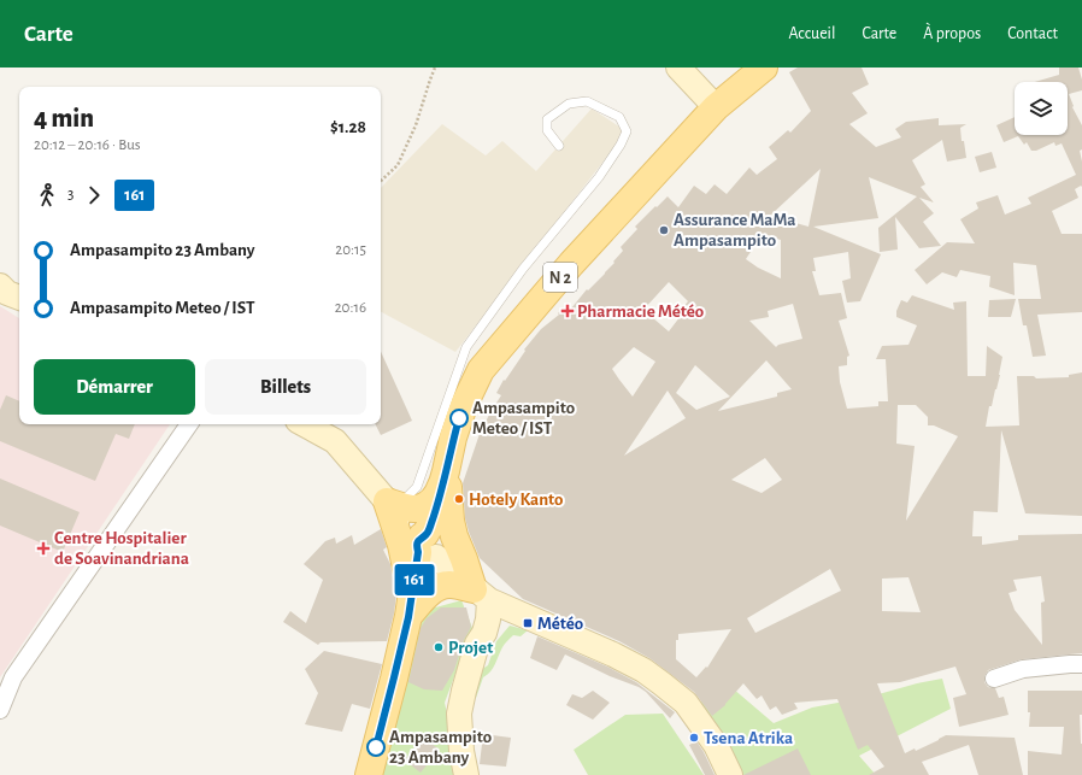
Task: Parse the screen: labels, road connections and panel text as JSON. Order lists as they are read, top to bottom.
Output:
{
  "streets": {
    "main road": ["N 2"]
  },
  "places": {
    "other": [
      "Assurance MaMa Ampasampito",
      "Ampasampito Meteo / IST",
      "Hotely Kanto",
      "Projet",
      "Tsena Atrika",
      "Ampasampito 23 Ambany"
    ],
    "health": ["Pharmacie Météo", "Centre Hospitalier de Soavinandriana"],
    "transit": ["Météo"]
  },
  "lines": ["bus line 161"],
  "page": {
    "header": "Carte",
    "nav": [
      "Accueil",
      "Carte",
      "À propos",
      "Contact"
    ],
    "on_map": "161",
    "heading": ["4 min", "20:12 – 20:16 · Bus", "$1.28"],
    "legs": ["3", "161"],
    "list": [
      {
        "name": "Ampasampito 23 Ambany",
        "value": "20:15"
      },
      {
        "name": "Ampasampito Meteo / IST",
        "value": "20:16"
      }
    ],
    "buttons": ["Démarrer", "Billets"]
  }
}
